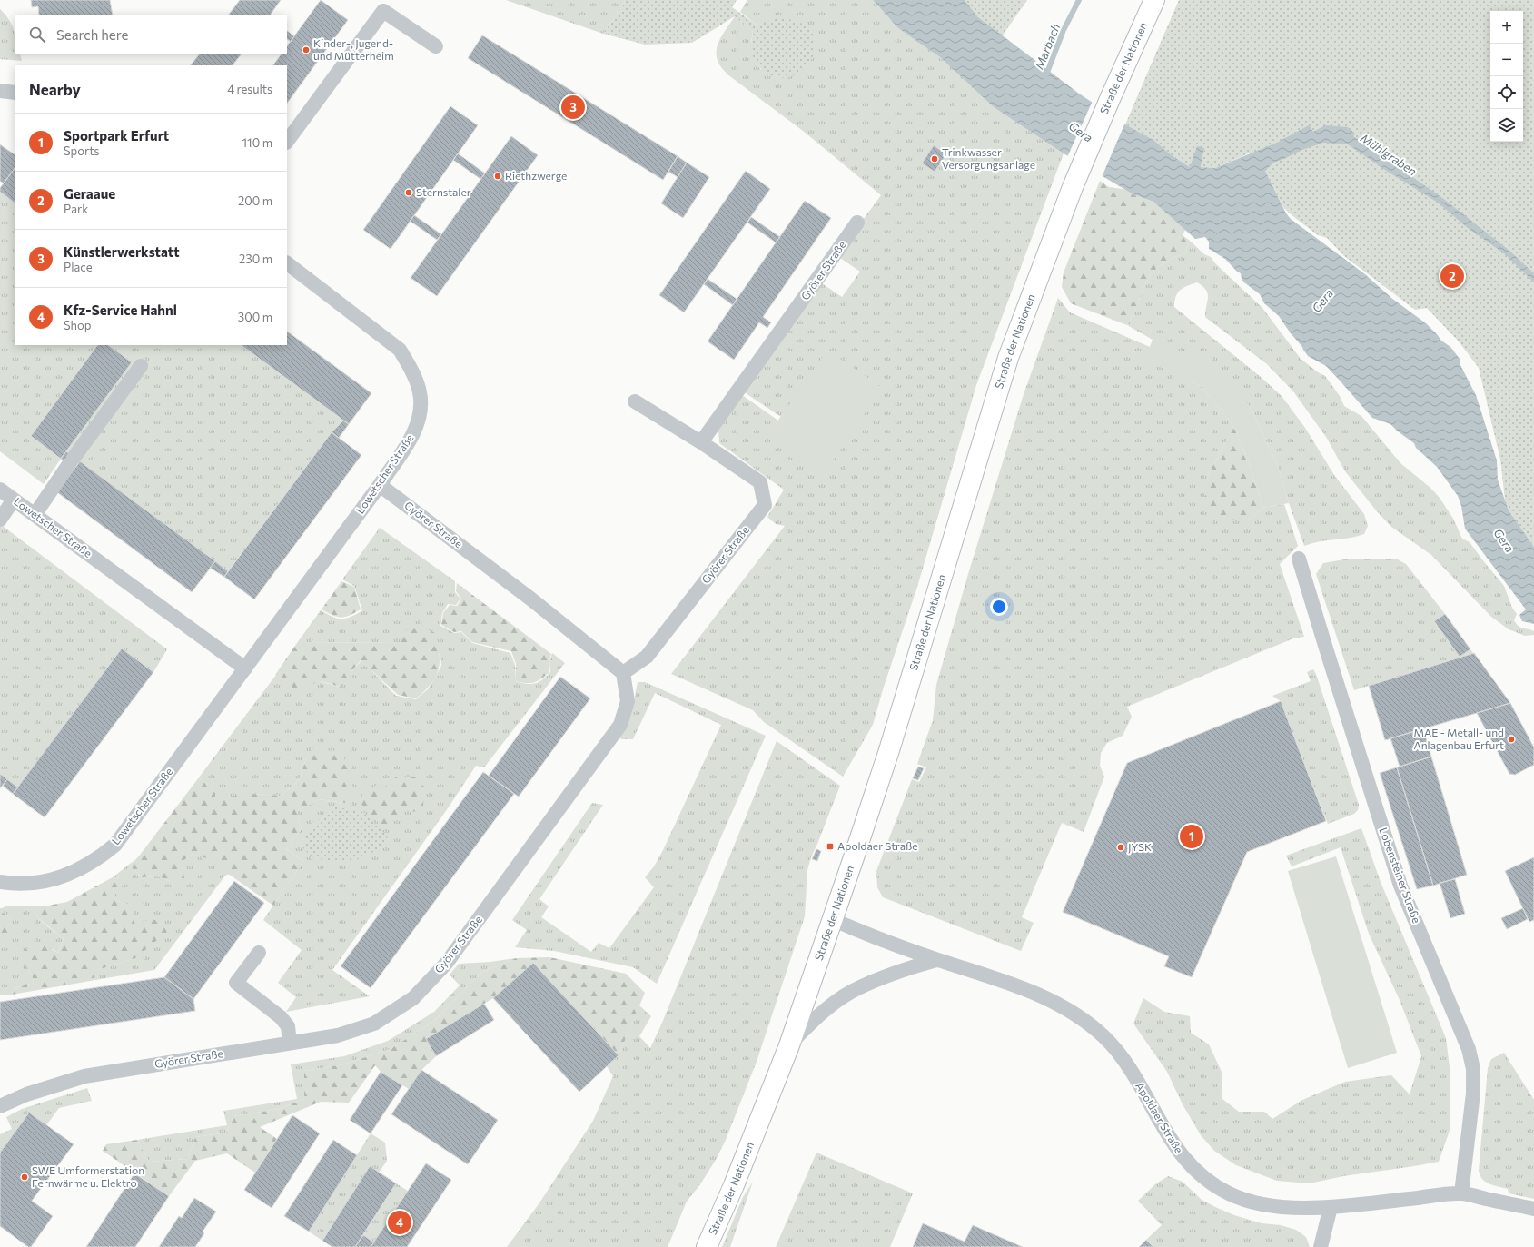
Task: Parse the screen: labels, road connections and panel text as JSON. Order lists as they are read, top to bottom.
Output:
{
  "streets": {
    "main road": ["Straße der Nationen"],
    "street": [
      "Györer Straße",
      "Lowetscher Straße",
      "Lobensteiner Straße",
      "Apoldaer Straße"
    ]
  },
  "crossings": [
    ["Straße der Nationen", "Apoldaer Straße"],
    ["Györer Straße", "Lowetscher Straße"],
    ["Lobensteiner Straße", "Apoldaer Straße"]
  ],
  "water": ["Marbach", "Gera", "Mühlgraben"],
  "places": {
    "other": [
      "Kinder-, Jugend- und Mütterheim",
      "Trinkwasser Versorgungsanlage",
      "Riethzwerge",
      "Sternstaler",
      "MAE - Metall- und Anlagenbau Erfurt",
      "JYSK",
      "SWE Umformerstation Fernwärme u. Elektro"
    ],
    "transit": ["Apoldaer Straße"]
  },
  "page": {
    "map_buttons": ["+", "−"],
    "search": "Search here",
    "heading": ["Nearby", "4 results"],
    "pins": [
      "3",
      "2",
      "1",
      "4"
    ],
    "list": [
      {
        "mark": "1",
        "name": "Sportpark Erfurt",
        "note": "Sports",
        "value": "110 m"
      },
      {
        "mark": "2",
        "name": "Geraaue",
        "note": "Park",
        "value": "200 m"
      },
      {
        "mark": "3",
        "name": "Künstlerwerkstatt",
        "note": "Place",
        "value": "230 m"
      },
      {
        "mark": "4",
        "name": "Kfz-Service Hahnl",
        "note": "Shop",
        "value": "300 m"
      }
    ]
  }
}
